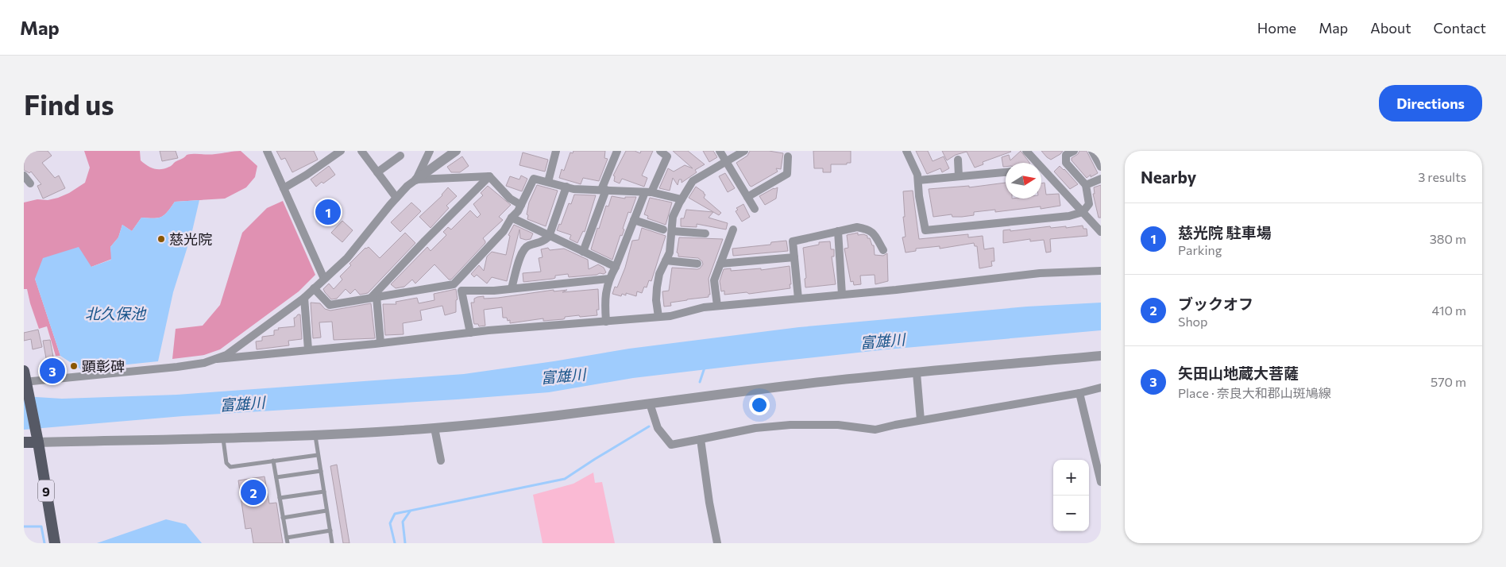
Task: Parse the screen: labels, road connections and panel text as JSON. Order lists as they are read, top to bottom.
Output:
{
  "streets": {
    "main road": ["9"]
  },
  "water": ["北久保池", "富雄川"],
  "places": ["慈光院", "顕彰碑"],
  "north": "right",
  "page": {
    "header": "Map",
    "nav": [
      "Home",
      "Map",
      "About",
      "Contact"
    ],
    "buttons": "Directions",
    "title": "Find us",
    "heading": ["Nearby", "3 results"],
    "pins": ["1", "3", "2"],
    "list": [
      {
        "mark": "1",
        "name": "慈光院 駐車場",
        "note": "Parking",
        "value": "380 m"
      },
      {
        "mark": "2",
        "name": "ブックオフ",
        "note": "Shop",
        "value": "410 m"
      },
      {
        "mark": "3",
        "name": "矢田山地蔵大菩薩",
        "note": "Place · 奈良大和郡山斑鳩線",
        "value": "570 m"
      }
    ],
    "map_buttons": ["+", "−"]
  }
}
